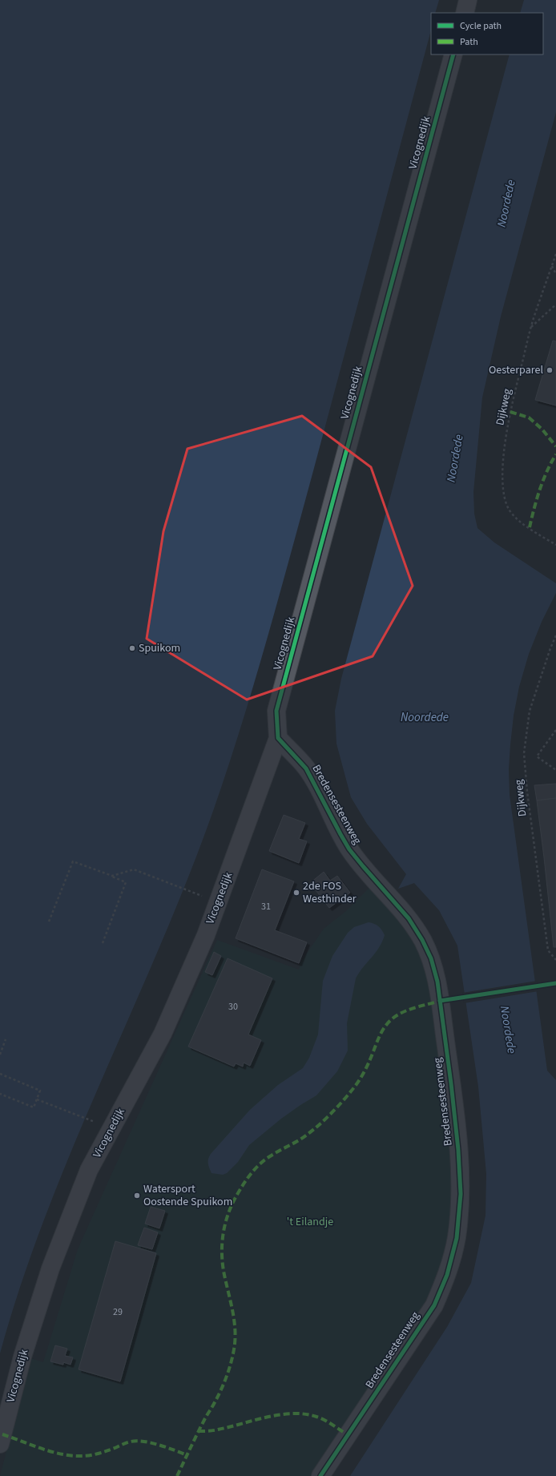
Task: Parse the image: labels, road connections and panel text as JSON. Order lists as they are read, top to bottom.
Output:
{
  "streets": {
    "street": ["Vicognedijk", "Bredensesteenweg"],
    "path": ["Dijkweg"]
  },
  "crossings": [
    ["Vicognedijk", "Bredensesteenweg"]
  ],
  "water": ["Noordede"],
  "parks": ["'t Eilandje"],
  "places": [
    "Oesterparel",
    "Spuikom",
    "2de FOS Westhinder",
    "Watersport Oostende Spuikom"
  ],
  "house_numbers": ["31", "30", "29"],
  "legend": ["Cycle path", "Path"]
}
